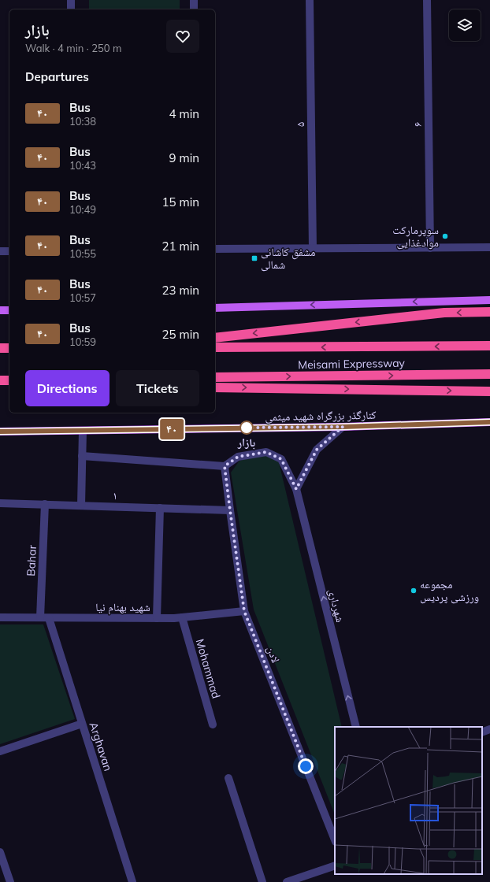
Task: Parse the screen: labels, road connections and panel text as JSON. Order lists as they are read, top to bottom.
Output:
{
  "streets": {
    "highway": ["Meisami Expressway"],
    "main road": ["کنارگذر بزرگراه شهید میثمی"],
    "street": [
      "۵",
      "۶",
      "۱",
      "Bahar",
      "شهرداری",
      "شهید بهنام نیا",
      "لادن",
      "Mohammad",
      "Arghavan"
    ]
  },
  "crossings": [
    ["۱", "Bahar"],
    ["۱", "لادن"],
    ["Bahar", "شهید بهنام نیا"],
    ["شهرداری", "لادن"],
    ["شهید بهنام نیا", "لادن"],
    ["شهید بهنام نیا", "Mohammad"],
    ["شهید بهنام نیا", "Arghavan"]
  ],
  "one_way": ["شهرداری"],
  "places": {
    "other": ["سوپرمارکت موادغذایی", "بازار", "مجموعه ورزشی پردیس"],
    "transit": ["مشفق کاشانی شمالی"]
  },
  "lines": ["bus line ۴۰"],
  "page": {
    "on_map": "۴۰",
    "heading": [
      ["بازار", "Walk · 4 min · 250 m"],
      "Departures"
    ],
    "list": [
      {
        "mark": "۴۰",
        "name": "Bus",
        "note": "10:38",
        "value": "4 min"
      },
      {
        "mark": "۴۰",
        "name": "Bus",
        "note": "10:43",
        "value": "9 min"
      },
      {
        "mark": "۴۰",
        "name": "Bus",
        "note": "10:49",
        "value": "15 min"
      },
      {
        "mark": "۴۰",
        "name": "Bus",
        "note": "10:55",
        "value": "21 min"
      },
      {
        "mark": "۴۰",
        "name": "Bus",
        "note": "10:57",
        "value": "23 min"
      },
      {
        "mark": "۴۰",
        "name": "Bus",
        "note": "10:59",
        "value": "25 min"
      }
    ],
    "buttons": ["Directions", "Tickets"]
  }
}
